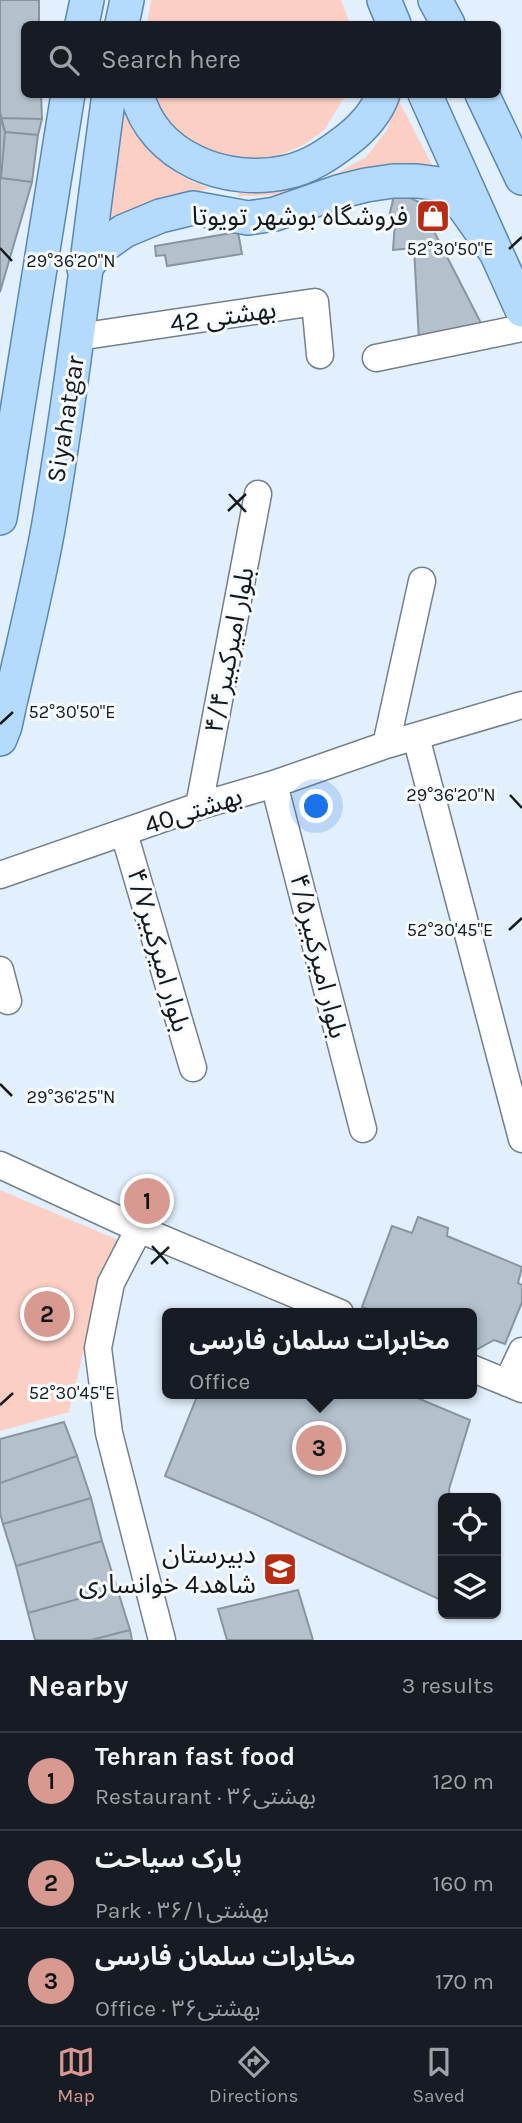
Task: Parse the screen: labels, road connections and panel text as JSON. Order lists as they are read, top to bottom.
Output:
{
  "streets": {
    "main road": ["Siyahatgar"],
    "street": [
      "42 بهشتی",
      "بلوار امیرکبیر۴/۴",
      "40بهشتی",
      "بلوار امیرکبیر۴/۷",
      "بلوار امیرکبیر۴/۵"
    ]
  },
  "crossings": [
    ["42 بهشتی", "Siyahatgar"],
    ["بلوار امیرکبیر۴/۴", "40بهشتی"],
    ["40بهشتی", "بلوار امیرکبیر۴/۷"],
    ["40بهشتی", "بلوار امیرکبیر۴/۵"]
  ],
  "places": {
    "shop": ["فروشگاه بوشهر تویوتا"],
    "school or university": ["دبیرستان شاهد4 خوانساری"]
  },
  "page": {
    "search": "Search here",
    "pins": ["1", "2", "3"],
    "popup": ["مخابرات سلمان فارسی", "Office"],
    "heading": ["Nearby", "3 results"],
    "list": [
      {
        "mark": "1",
        "name": "Tehran fast food",
        "note": "Restaurant · بهشتی۳۶",
        "value": "120 m"
      },
      {
        "mark": "2",
        "name": "پارک سیاحت",
        "note": "Park · بهشتی۳۶/۱",
        "value": "160 m"
      },
      {
        "mark": "3",
        "name": "مخابرات سلمان فارسی",
        "note": "Office · بهشتی۳۶",
        "value": "170 m"
      }
    ],
    "nav": ["Map", "Directions", "Saved"]
  },
  "coordinates": [
    "52°30'50\"E",
    "29°36'20\"N",
    "52°30'45\"E",
    "29°36'25\"N"
  ]
}
